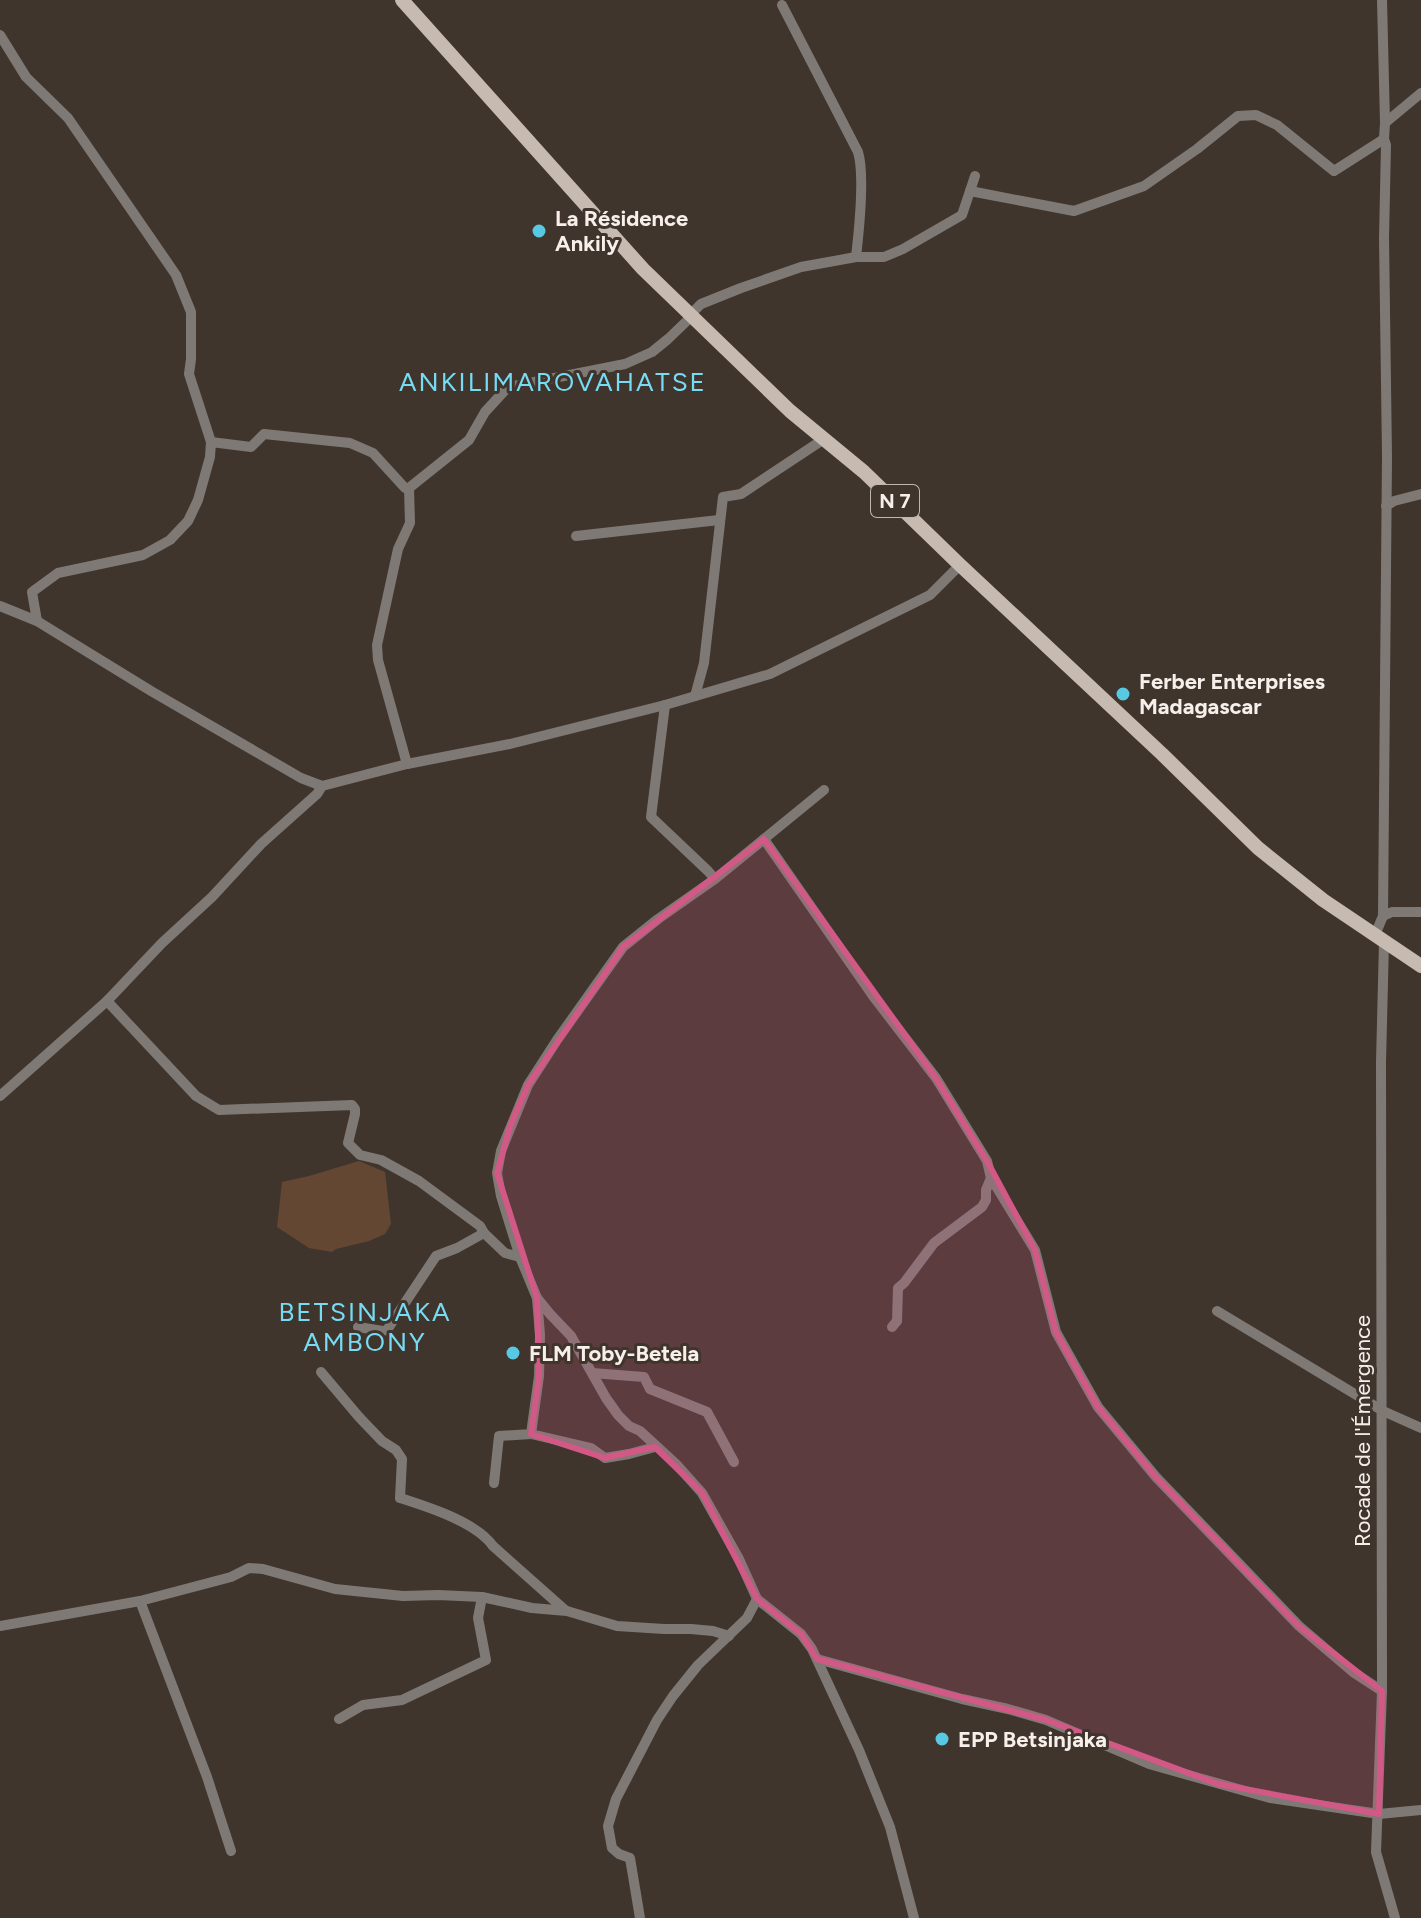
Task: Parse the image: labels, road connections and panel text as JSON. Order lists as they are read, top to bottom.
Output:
{
  "streets": {
    "main road": ["N 7"],
    "street": ["Rocade de l'Émergence"]
  },
  "crossings": [
    ["N 7", "Rocade de l'Émergence"]
  ],
  "districts": ["ANKILIMAROVAHATSE", "BETSINJAKA AMBONY"],
  "places": [
    "La Résidence Ankily",
    "Ferber Enterprises Madagascar",
    "FLM Toby-Betela",
    "EPP Betsinjaka"
  ]
}
